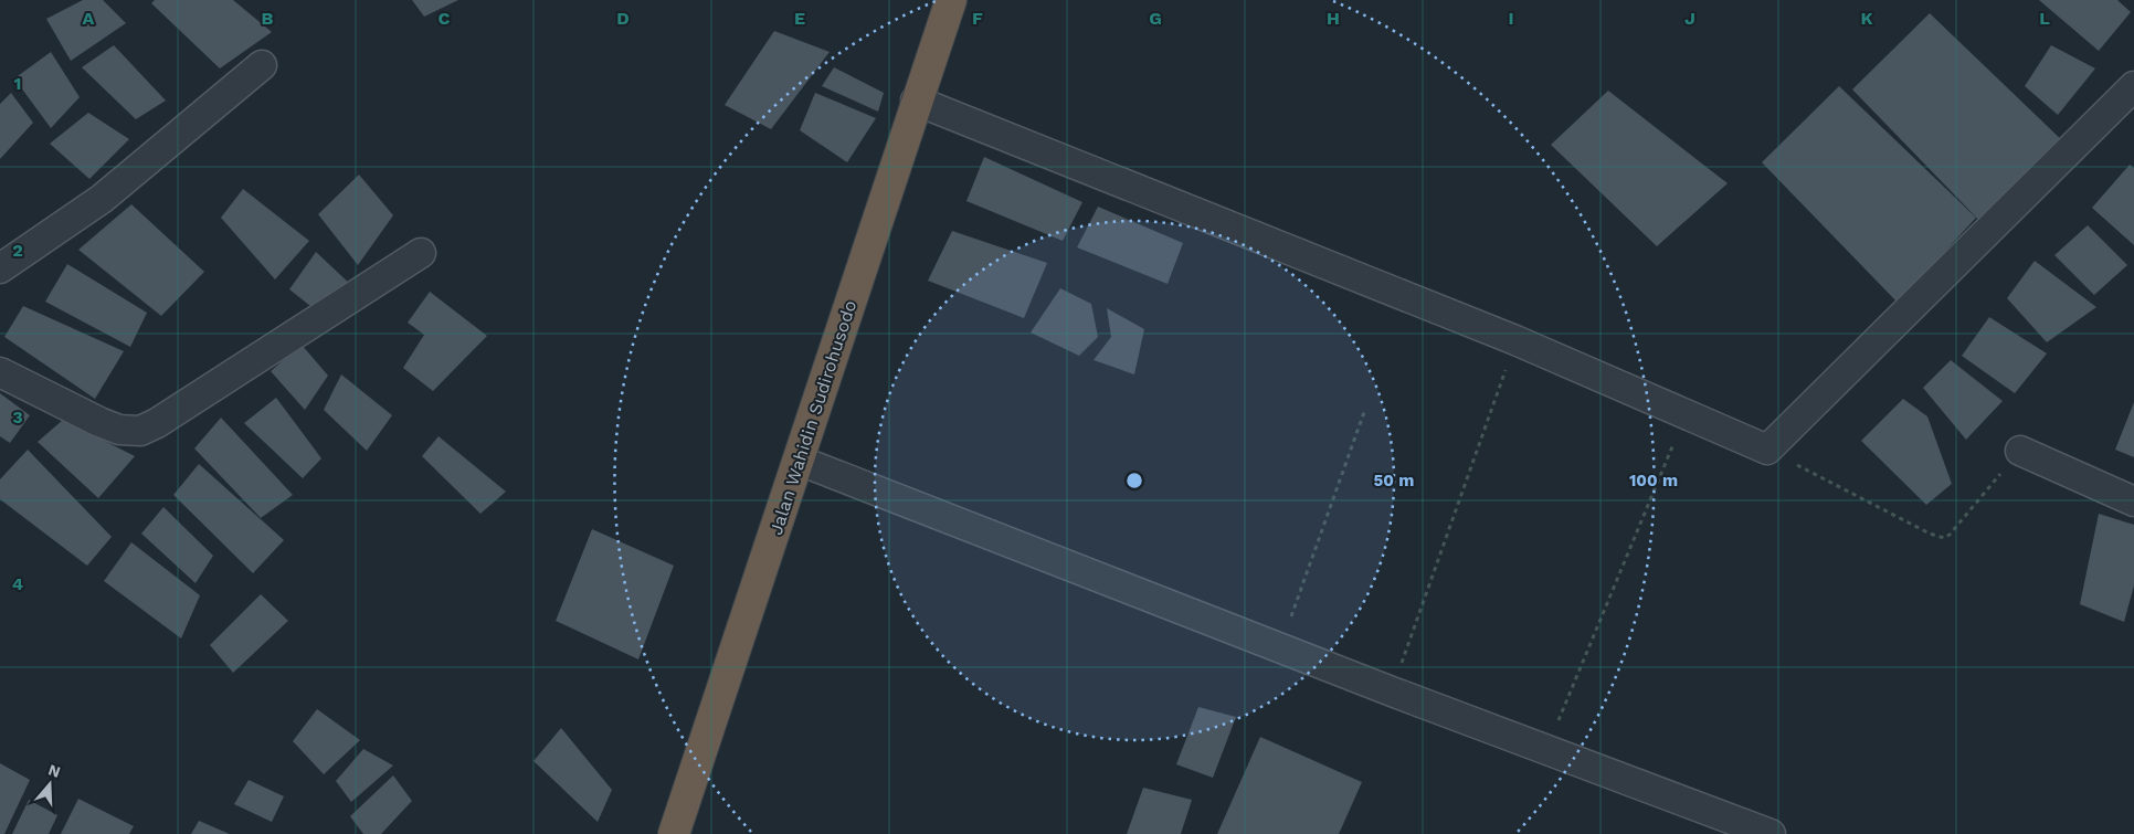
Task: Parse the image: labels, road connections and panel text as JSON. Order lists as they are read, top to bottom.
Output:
{
  "streets": {
    "highway": ["Jalan Wahidin Sudirohusodo"]
  },
  "north": "top",
  "grid": {
    "columns": [
      "A",
      "B",
      "C",
      "D",
      "E",
      "F",
      "G",
      "H",
      "I",
      "J",
      "K",
      "L"
    ],
    "rows": [
      "1",
      "2",
      "3",
      "4"
    ]
  },
  "rings": ["50 m", "100 m"]
}
